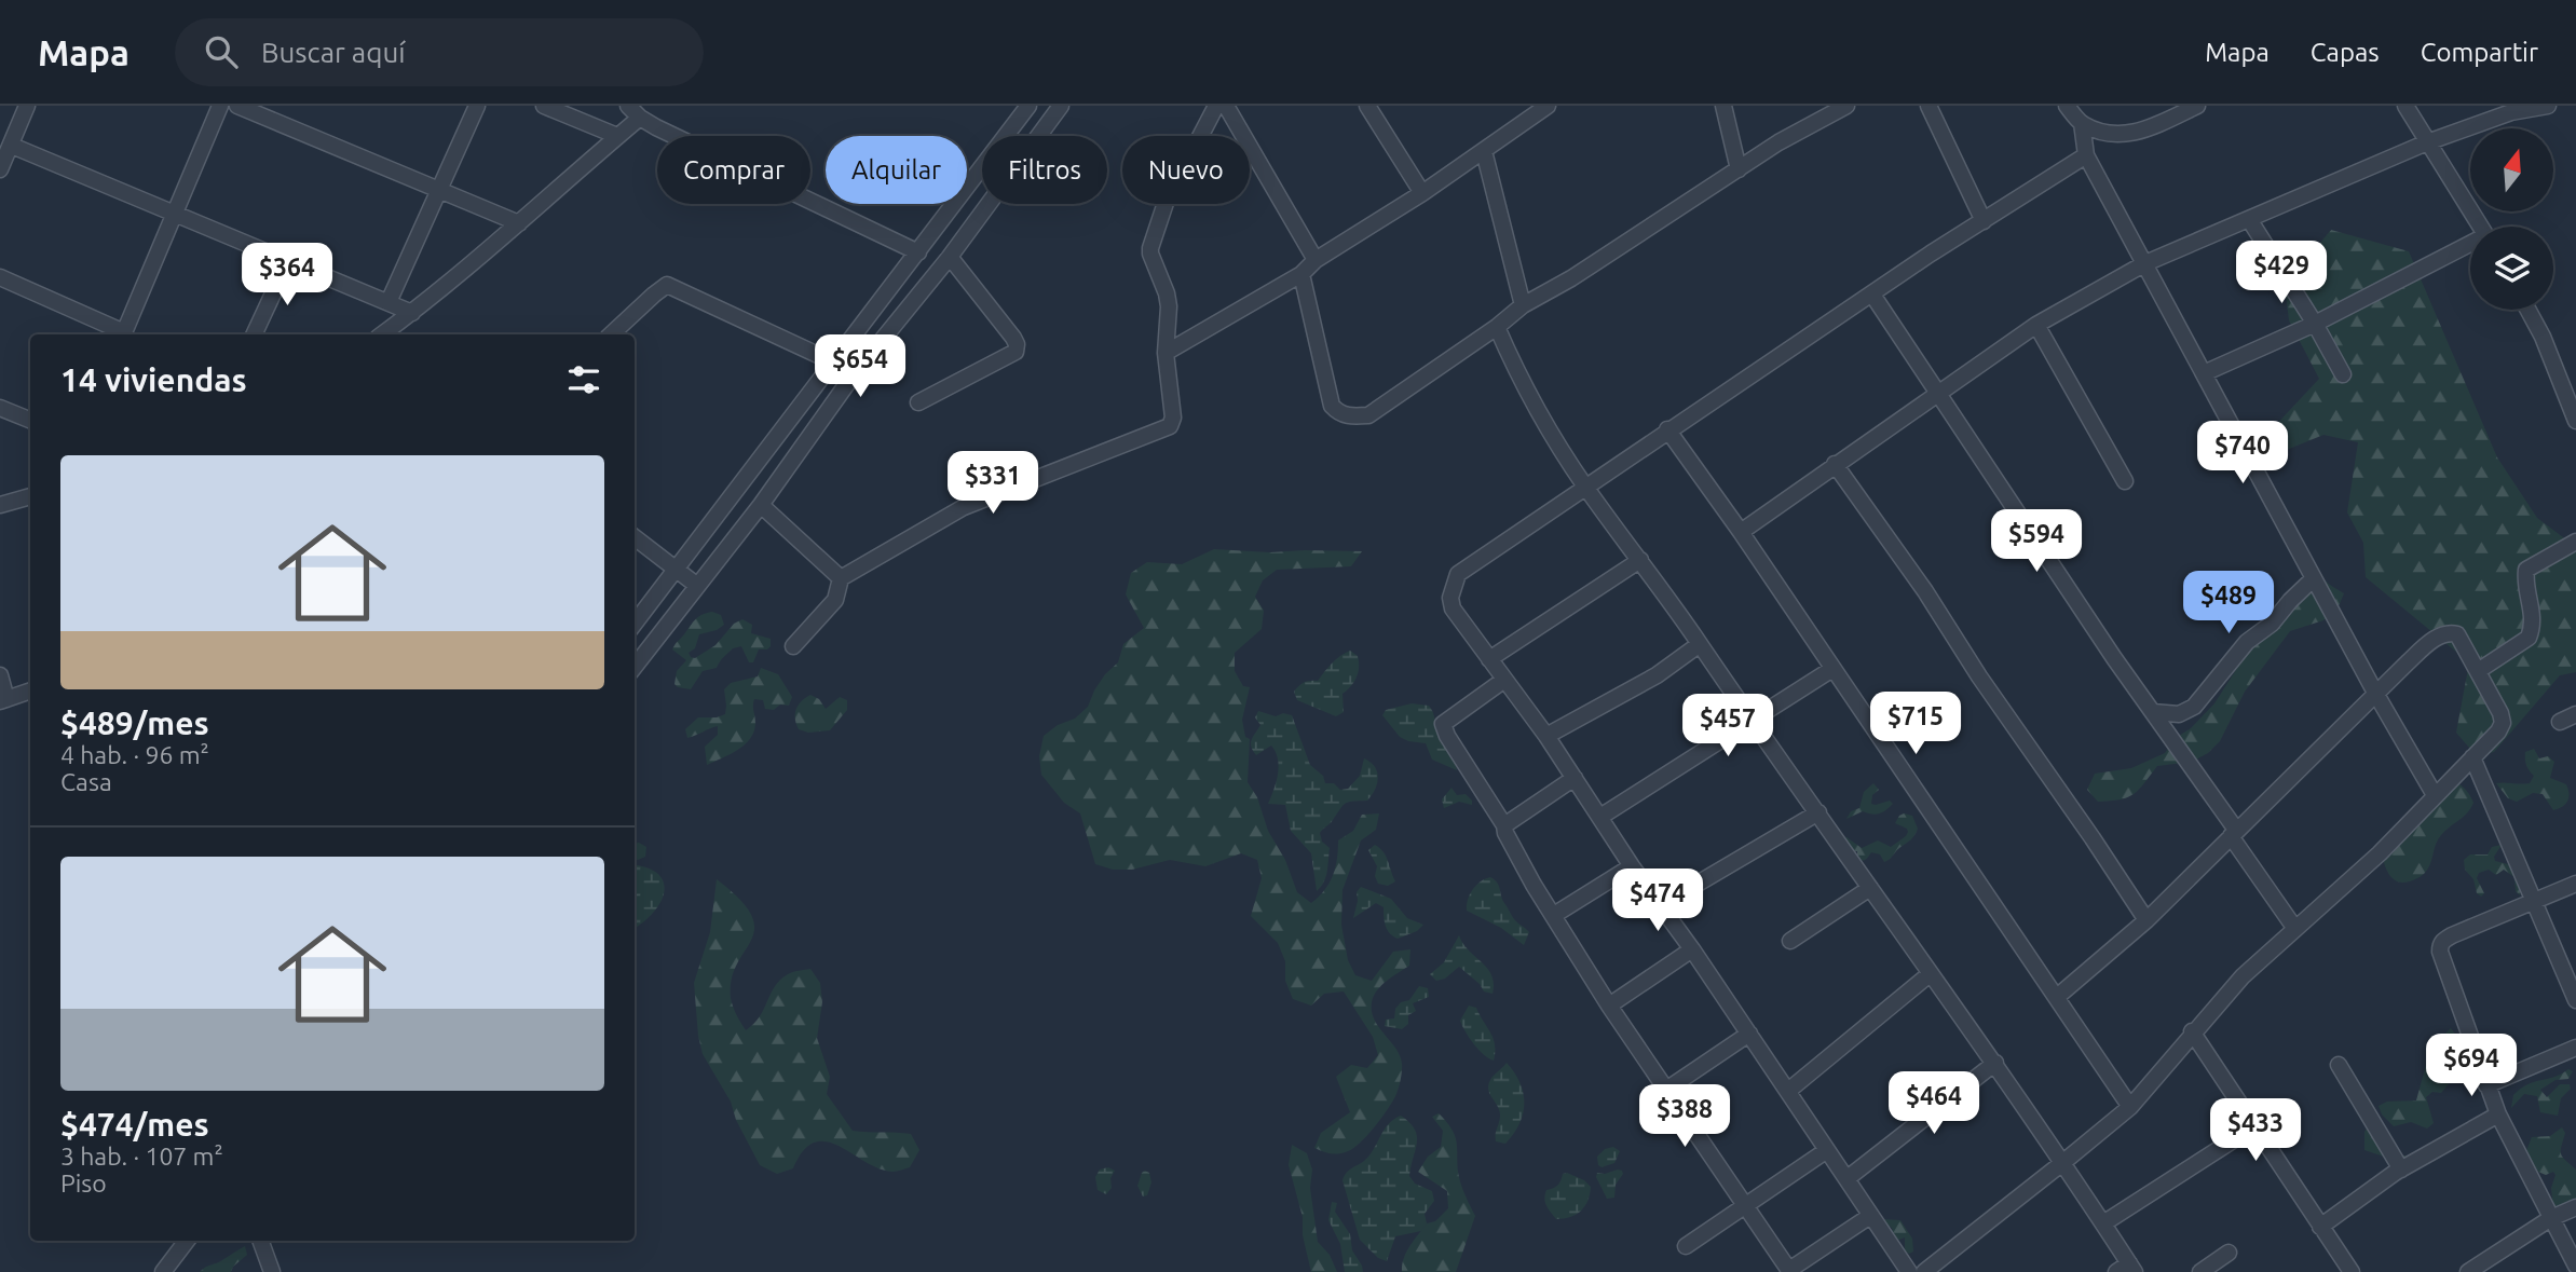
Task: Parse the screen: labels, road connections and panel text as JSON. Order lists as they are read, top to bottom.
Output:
{
  "north": "top",
  "page": {
    "header": "Mapa",
    "search": "Buscar aquí",
    "nav": ["Mapa", "Capas", "Compartir"],
    "chip": [
      "Comprar",
      "Alquilar",
      "Filtros",
      "Nuevo"
    ],
    "price": [
      "$429",
      "$364",
      "$654",
      "$740",
      "$331",
      "$594",
      "$489",
      "$715",
      "$457",
      "$474",
      "$694",
      "$464",
      "$388",
      "$433"
    ],
    "heading": "14 viviendas",
    "list": [
      {
        "name": "$489/mes",
        "note": "4 hab. · 96 m² · Casa"
      },
      {
        "name": "$474/mes",
        "note": "3 hab. · 107 m² · Piso"
      }
    ]
  }
}
